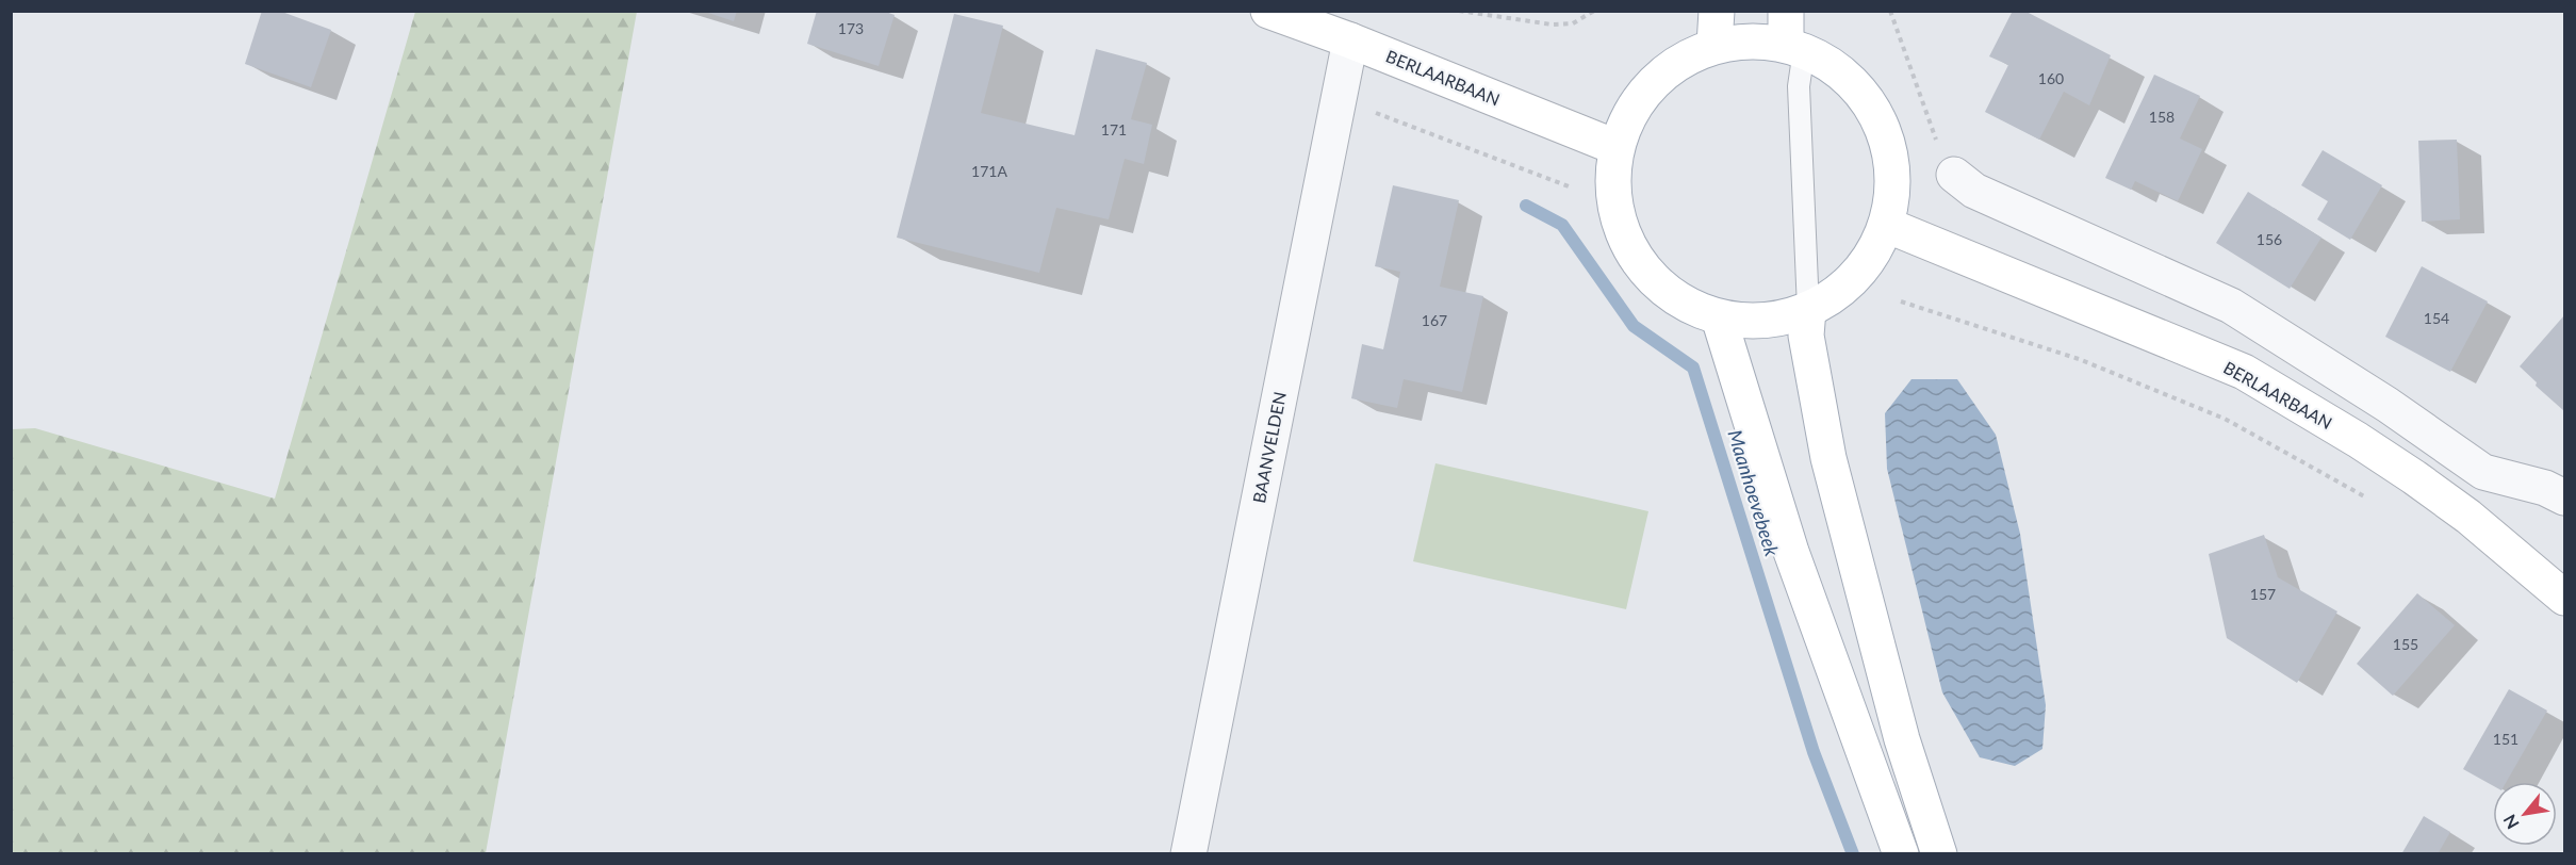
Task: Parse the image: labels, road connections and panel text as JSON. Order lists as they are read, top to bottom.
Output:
{
  "streets": {
    "main road": ["BERLAARBAAN"],
    "street": ["BAANVELDEN"]
  },
  "crossings": [
    ["BERLAARBAAN", "BAANVELDEN"]
  ],
  "water": ["Maanhoevebeek"],
  "house_numbers": [
    "173",
    "160",
    "158",
    "171",
    "171A",
    "156",
    "154",
    "167",
    "157",
    "155",
    "151"
  ],
  "north": "bottom left"
}
